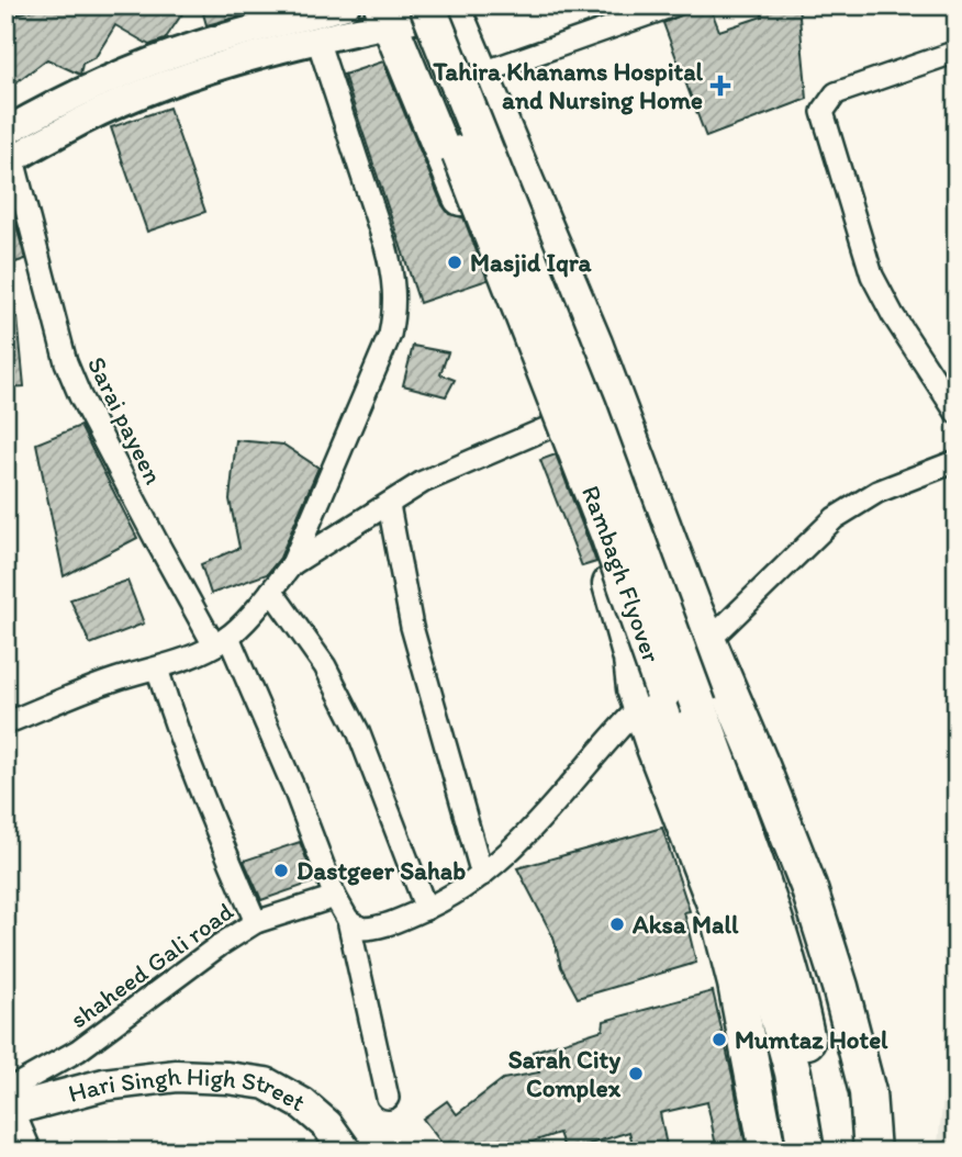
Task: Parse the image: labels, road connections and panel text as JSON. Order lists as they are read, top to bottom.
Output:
{
  "streets": {
    "main road": ["Rambagh Flyover", "Hari Singh High Street"],
    "street": ["Sarai payeen", "shaheed Gali road"]
  },
  "crossings": [
    ["Sarai payeen", "shaheed Gali road"],
    ["shaheed Gali road", "Hari Singh High Street"]
  ],
  "places": {
    "health": ["Tahira Khanams Hospital and Nursing Home"],
    "other": [
      "Masjid Iqra",
      "Dastgeer Sahab",
      "Aksa Mall",
      "Mumtaz Hotel",
      "Sarah City Complex"
    ]
  }
}
